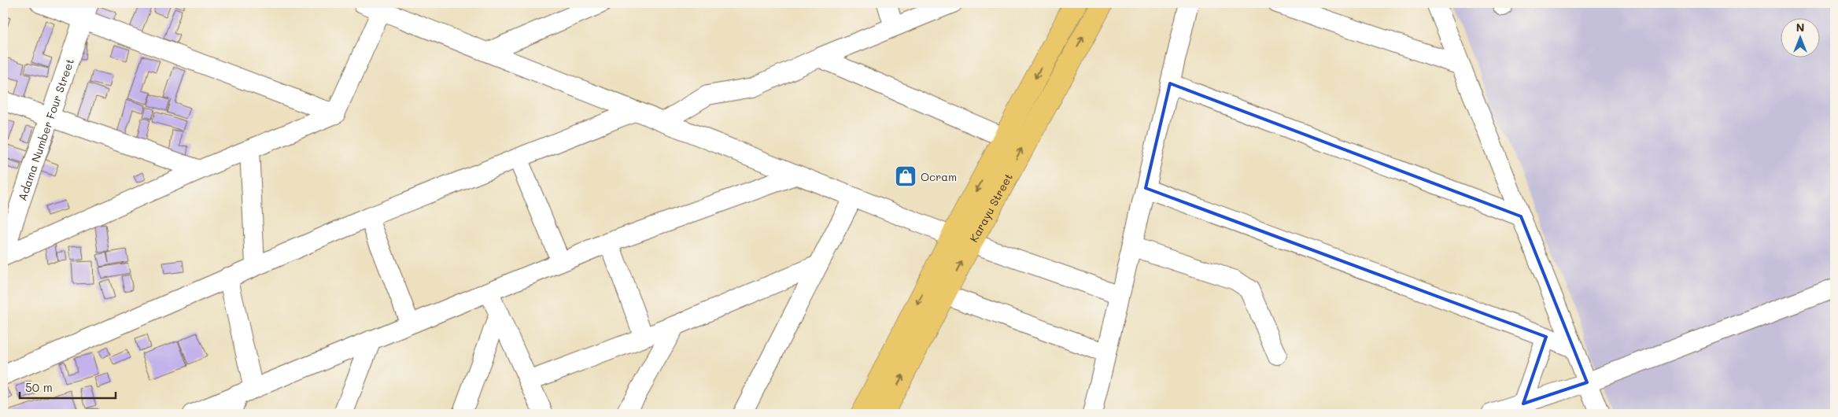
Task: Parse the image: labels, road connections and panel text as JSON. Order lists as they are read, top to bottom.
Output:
{
  "streets": {
    "main road": ["Karayu Street"],
    "street": ["Adama Number Four Street"]
  },
  "places": {
    "shop": ["Ocram"]
  },
  "scale_bar": "50 m",
  "north": "top"
}
